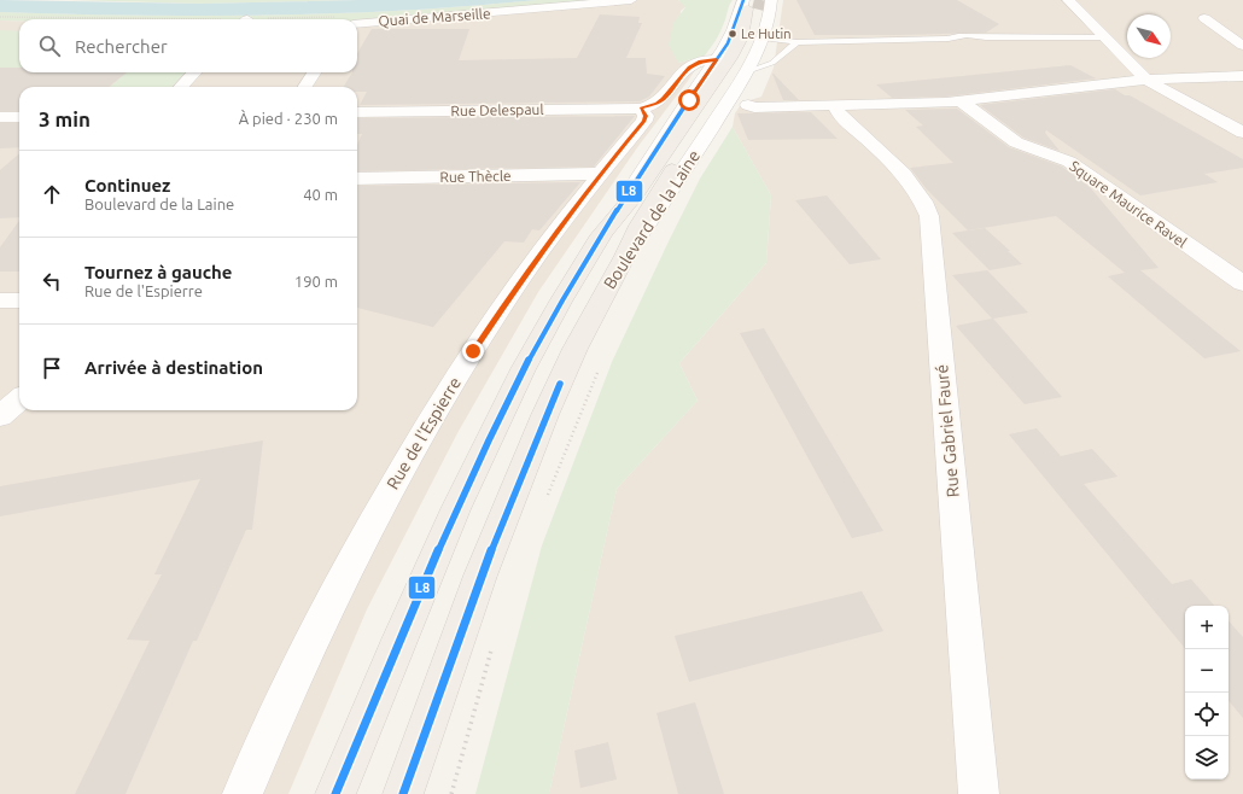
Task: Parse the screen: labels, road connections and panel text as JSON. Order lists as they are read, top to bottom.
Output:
{
  "streets": {
    "main road": ["Boulevard de la Laine"],
    "street": [
      "Quai de Marseille",
      "Rue Delespaul",
      "Rue Thècle",
      "Square Maurice Ravel",
      "Rue Gabriel Fauré",
      "Rue de l'Espierre"
    ]
  },
  "crossings": [
    ["Rue Delespaul", "Rue de l'Espierre"],
    ["Rue Thècle", "Rue de l'Espierre"]
  ],
  "places": ["Le Hutin"],
  "lines": ["transit line L8"],
  "north": "bottom right",
  "page": {
    "search": "Rechercher",
    "heading": ["3 min", "À pied · 230 m"],
    "list": [
      ["Continuez", "Boulevard de la Laine", "40 m"],
      ["Tournez à gauche", "Rue de l'Espierre", "190 m"],
      "Arrivée à destination"
    ],
    "map_buttons": ["+", "−"]
  }
}
